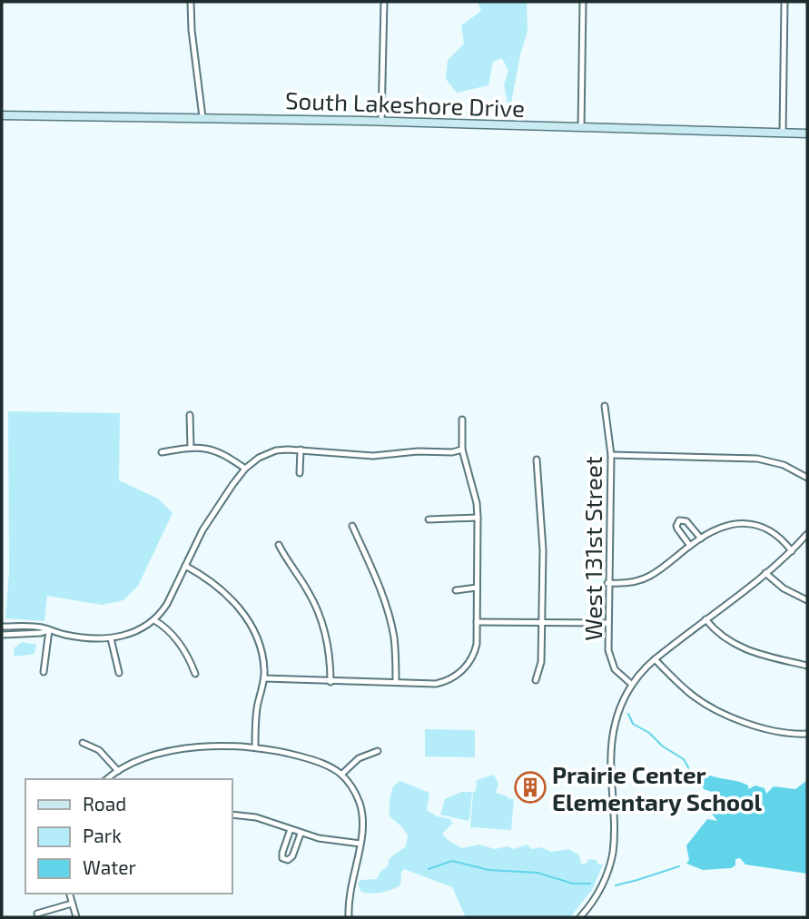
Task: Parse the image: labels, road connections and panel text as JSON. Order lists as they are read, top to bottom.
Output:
{
  "streets": {
    "street": ["South Lakeshore Drive", "West 131st Street"]
  },
  "places": {
    "building": ["Prairie Center Elementary School"]
  },
  "legend": ["Road", "Park", "Water"]
}
